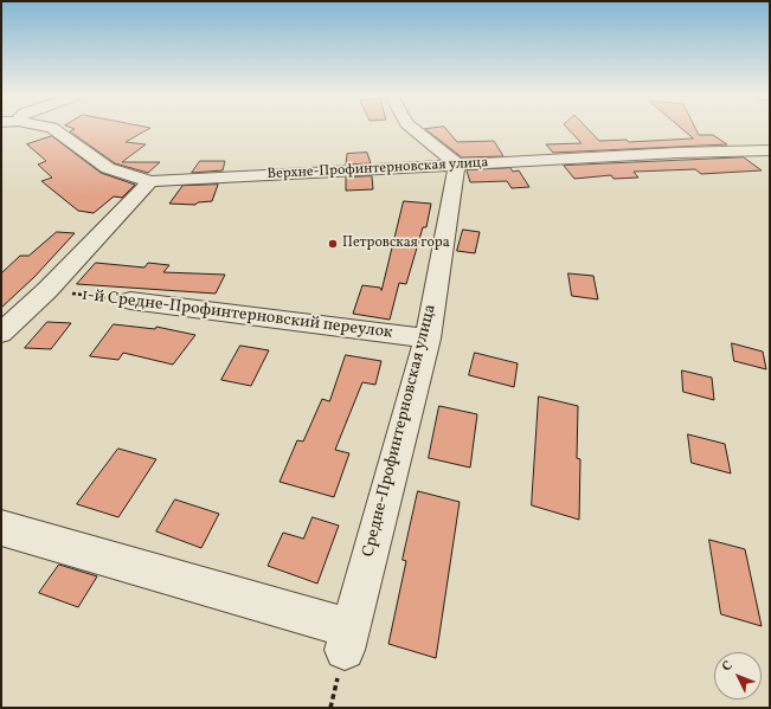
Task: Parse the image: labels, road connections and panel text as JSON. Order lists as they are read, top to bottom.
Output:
{
  "streets": {
    "street": ["Верхне-Профинтерновская улица", "1-й Средне-Профинтерновский переулок", "Средне-Профинтерновская улица"]
  },
  "crossings": [
    ["Верхне-Профинтерновская улица", "Средне-Профинтерновская улица"],
    ["1-й Средне-Профинтерновский переулок", "Средне-Профинтерновская улица"]
  ],
  "places": ["Петровская гора"],
  "north": "top left"
}
